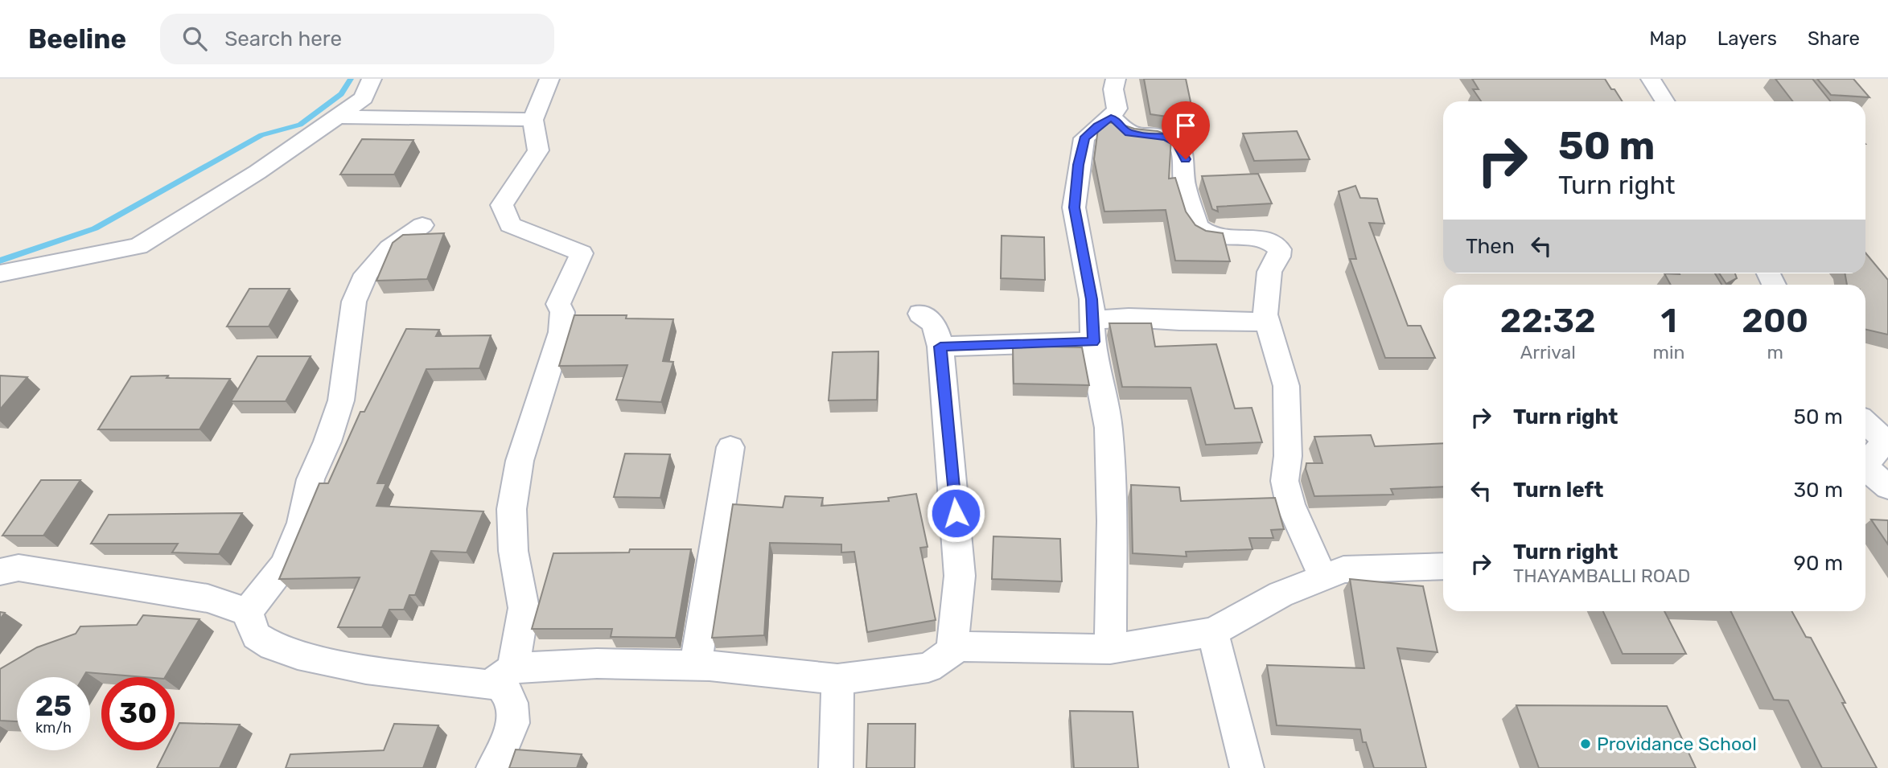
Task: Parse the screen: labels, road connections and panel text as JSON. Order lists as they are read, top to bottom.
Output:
{
  "places": ["Providance School"],
  "page": {
    "header": "Beeline",
    "search": "Search here",
    "nav": ["Map", "Layers", "Share"],
    "turn": ["50 m", "Turn right"],
    "then": "Then",
    "eta": [
      "22:32",
      "Arrival",
      "1",
      "min",
      "200",
      "m"
    ],
    "list": [
      {
        "name": "Turn right",
        "value": "50 m"
      },
      {
        "name": "Turn left",
        "value": "30 m"
      },
      {
        "name": "Turn right",
        "note": "THAYAMBALLI ROAD",
        "value": "90 m"
      }
    ],
    "speed": "25 km/h",
    "limit": "30"
  }
}
